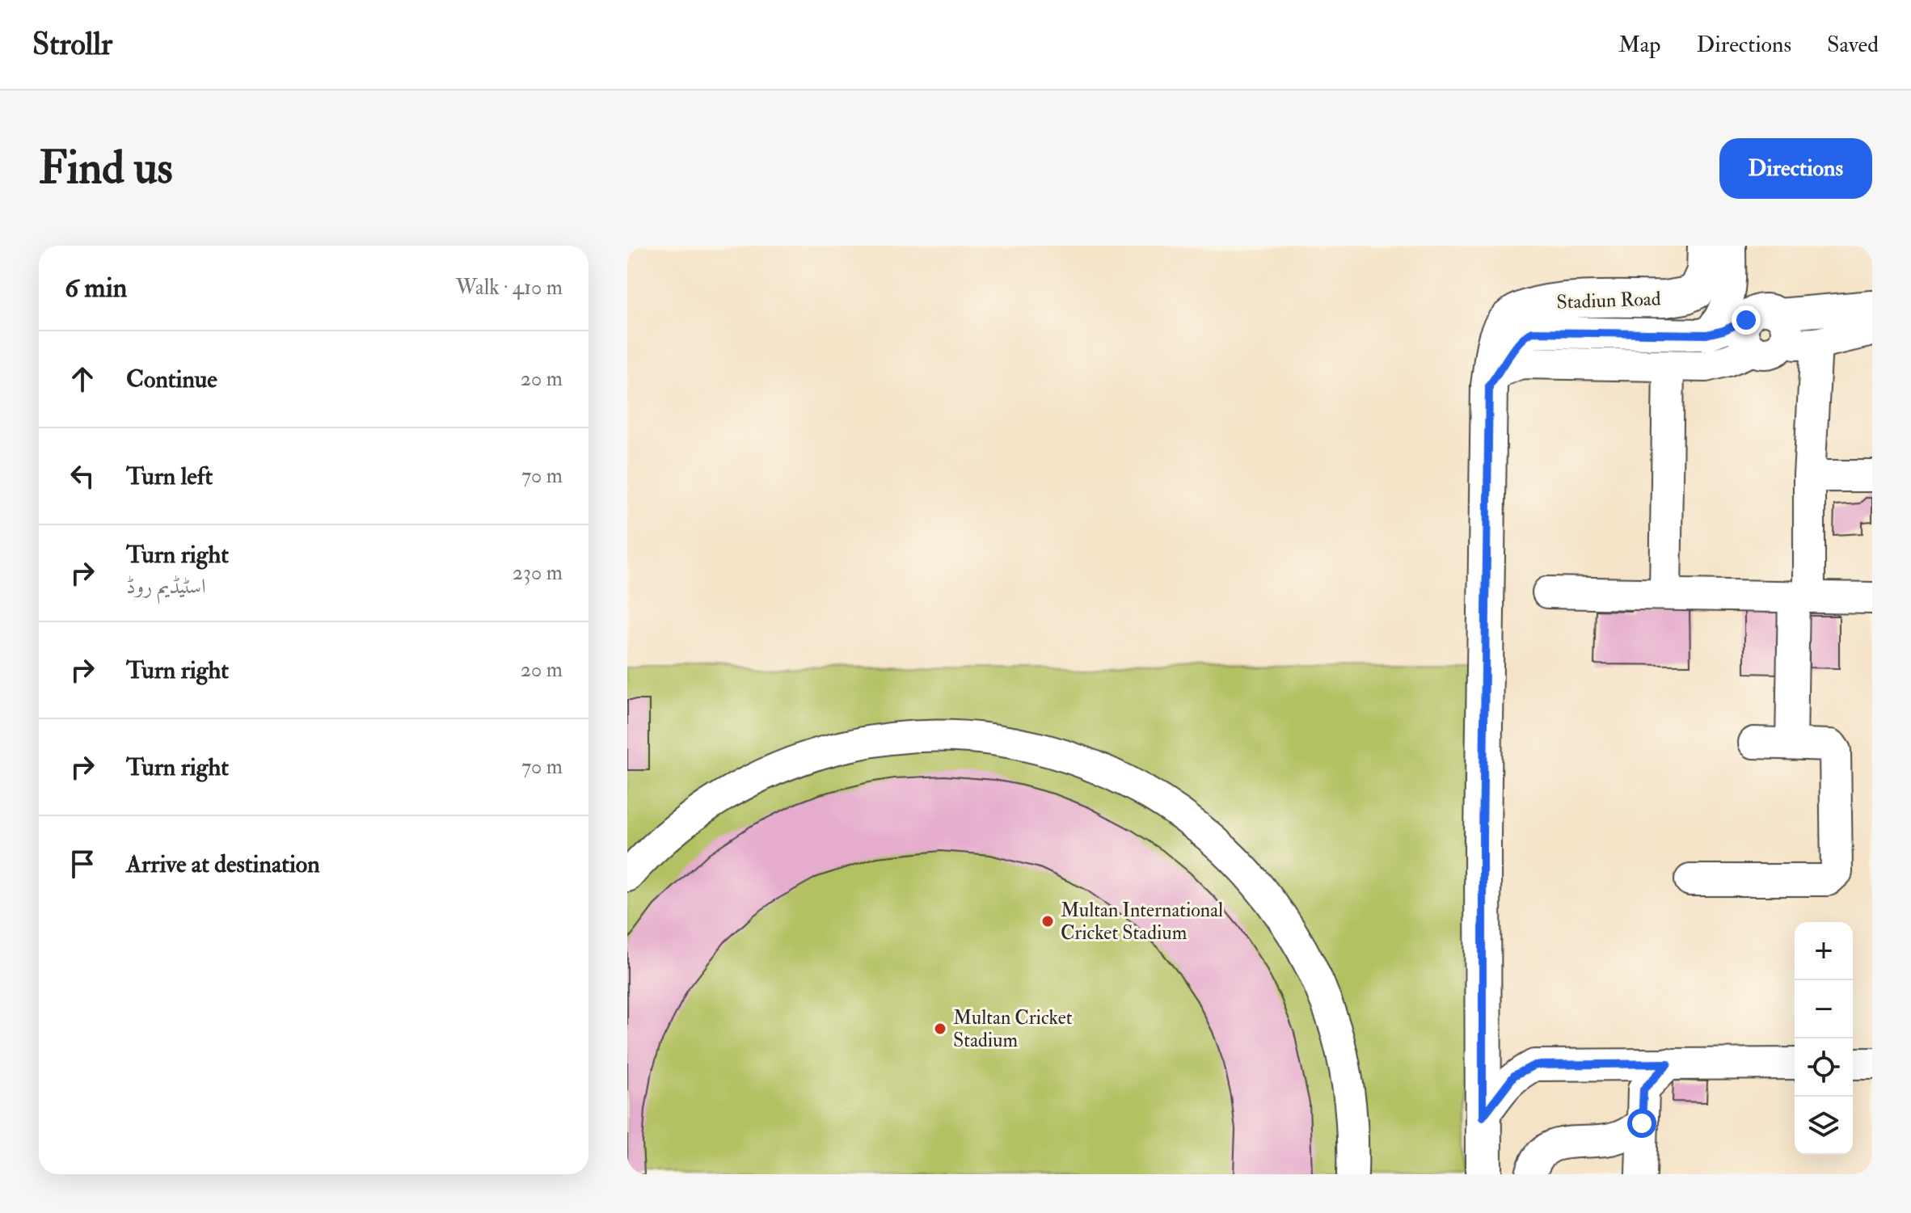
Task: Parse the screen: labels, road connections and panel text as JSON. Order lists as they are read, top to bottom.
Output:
{
  "streets": {
    "main road": ["Stadiun Road"]
  },
  "places": ["Multan International Cricket Stadium", "Multan Cricket Stadium"],
  "page": {
    "header": "Strollr",
    "nav": ["Map", "Directions", "Saved"],
    "buttons": "Directions",
    "title": "Find us",
    "heading": ["6 min", "Walk · 410 m"],
    "list": [
      ["Continue", "20 m"],
      ["Turn left", "70 m"],
      ["Turn right", "اسٹیڈیم روڈ", "230 m"],
      ["Turn right", "20 m"],
      ["Turn right", "70 m"],
      "Arrive at destination"
    ],
    "map_buttons": ["+", "−"]
  }
}
